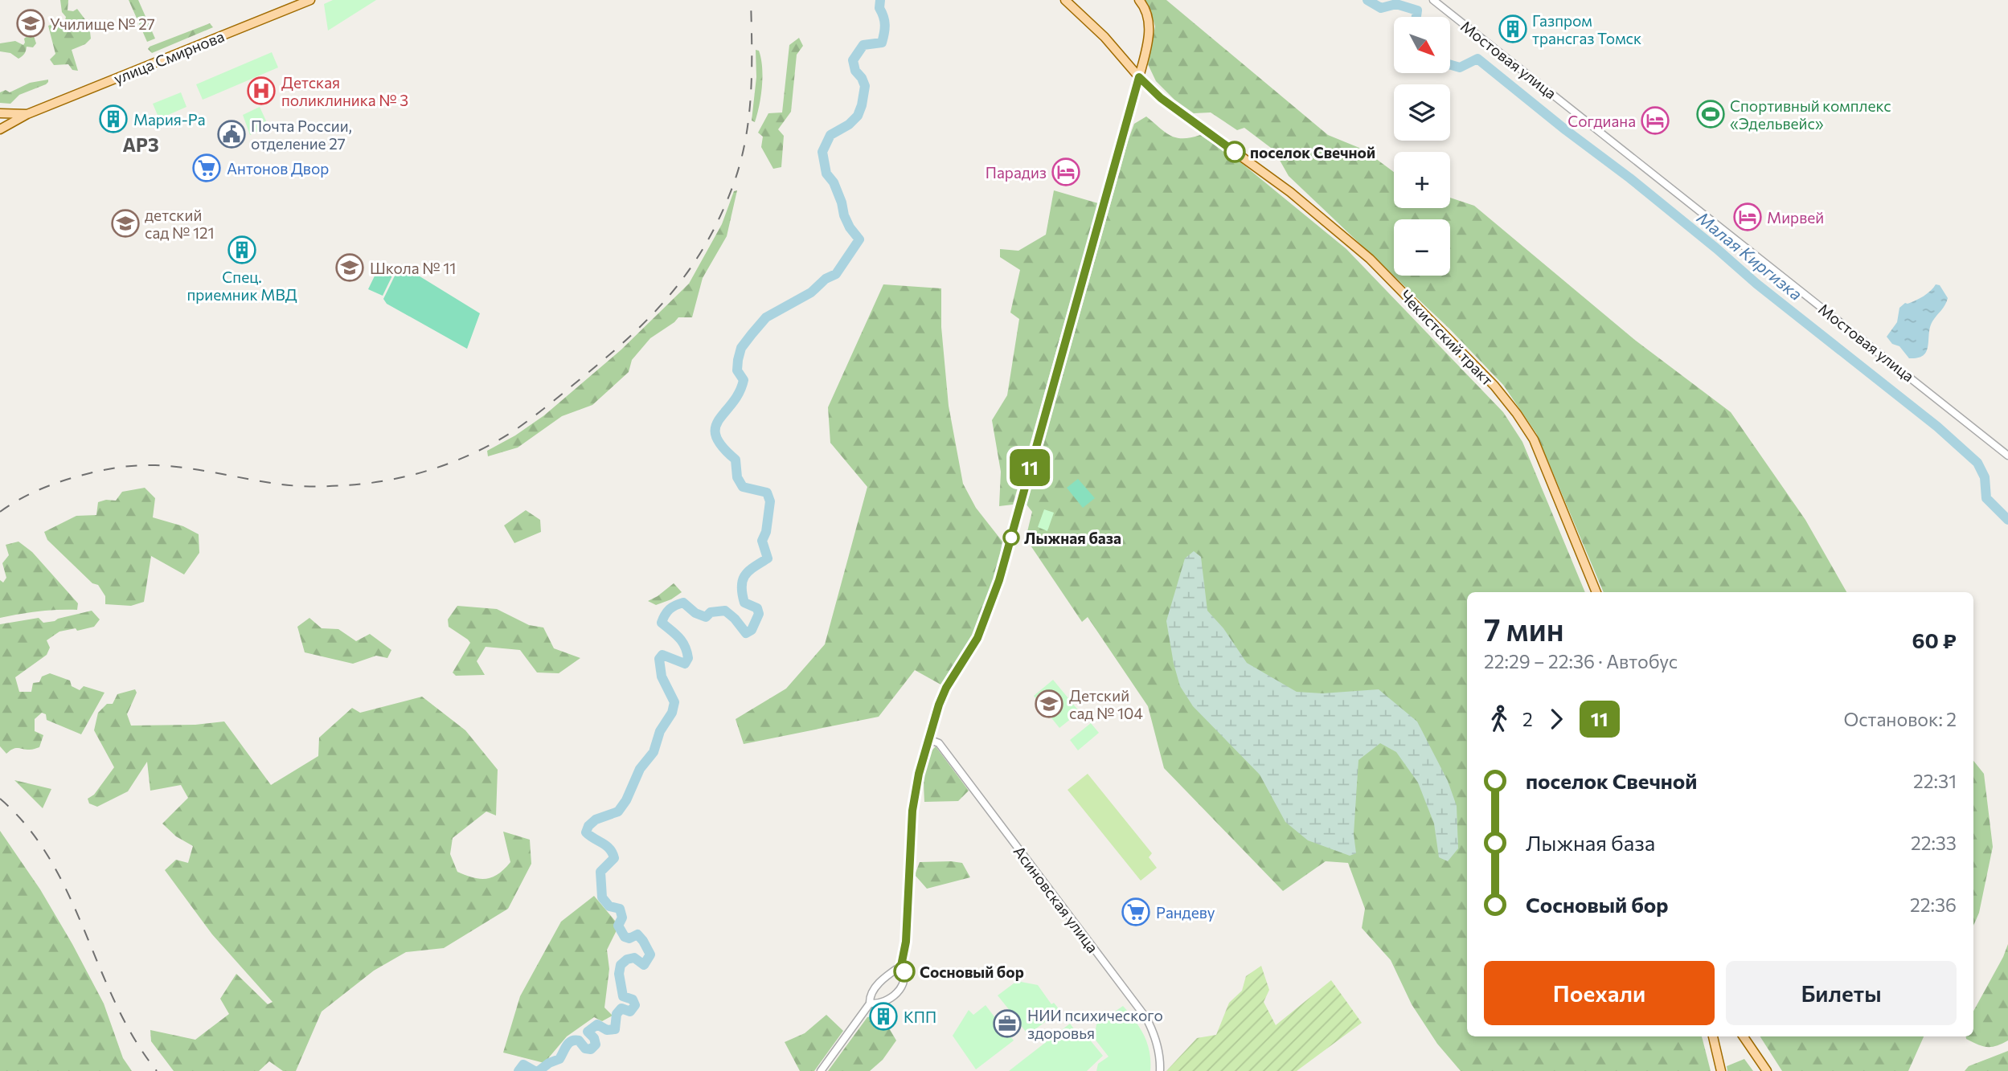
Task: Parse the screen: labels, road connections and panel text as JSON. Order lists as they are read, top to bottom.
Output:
{
  "streets": {
    "main road": ["улица Смирнова", "Чекистский тракт"],
    "street": ["Мостовая улица", "Асиновская улица"]
  },
  "districts": ["АРЗ"],
  "water": ["Малая Киргизка"],
  "places": {
    "school or university": [
      "Училище № 27",
      "детский сад № 121",
      "Школа № 11",
      "Детский сад № 104"
    ],
    "building": [
      "Газпром трансгаз Томск",
      "Мария-Ра",
      "Спец. приемник МВД",
      "КПП"
    ],
    "hospital": ["Детская поликлиника № 3"],
    "sports": ["Спортивный комплекс «Эдельвейс»"],
    "hotel": ["Согдиана", "Парадиз", "Мирвей"],
    "public building": ["Почта России, отделение 27"],
    "other": ["поселок Свечной", "Лыжная база", "Сосновый бор"],
    "supermarket": ["Антонов Двор", "Рандеву"],
    "office": ["НИИ психического здоровья"]
  },
  "lines": ["bus line 11"],
  "north": "bottom right",
  "page": {
    "on_map": "11",
    "map_buttons": ["+", "−"],
    "heading": ["7 мин", "22:29 – 22:36 · Автобус", "60 ₽"],
    "legs": ["2", "11", "Остановок: 2"],
    "list": [
      {
        "name": "поселок Свечной",
        "value": "22:31"
      },
      {
        "name": "Лыжная база",
        "value": "22:33"
      },
      {
        "name": "Сосновый бор",
        "value": "22:36"
      }
    ],
    "buttons": ["Поехали", "Билеты"]
  }
}
